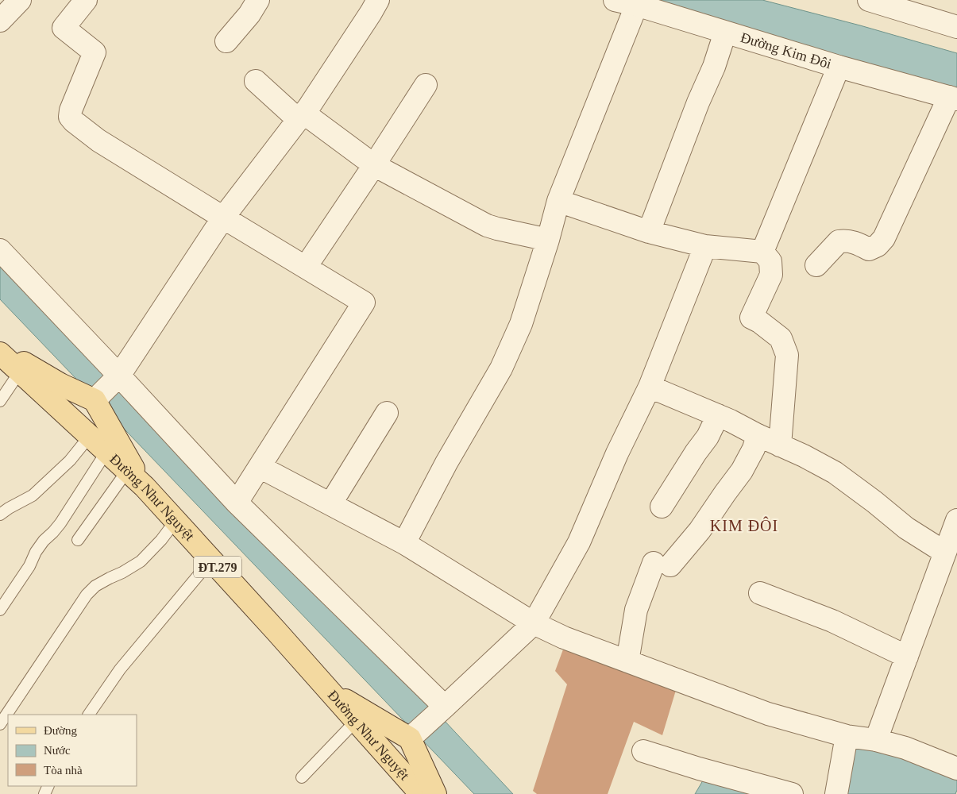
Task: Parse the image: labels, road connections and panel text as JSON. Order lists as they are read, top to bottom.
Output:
{
  "streets": {
    "main road": ["Đường Như Nguyệt", "ĐT.279"],
    "street": ["Đường Kim Đôi"]
  },
  "districts": ["KIM ĐÔI"],
  "legend": ["Đường", "Nước", "Tòa nhà"]
}
